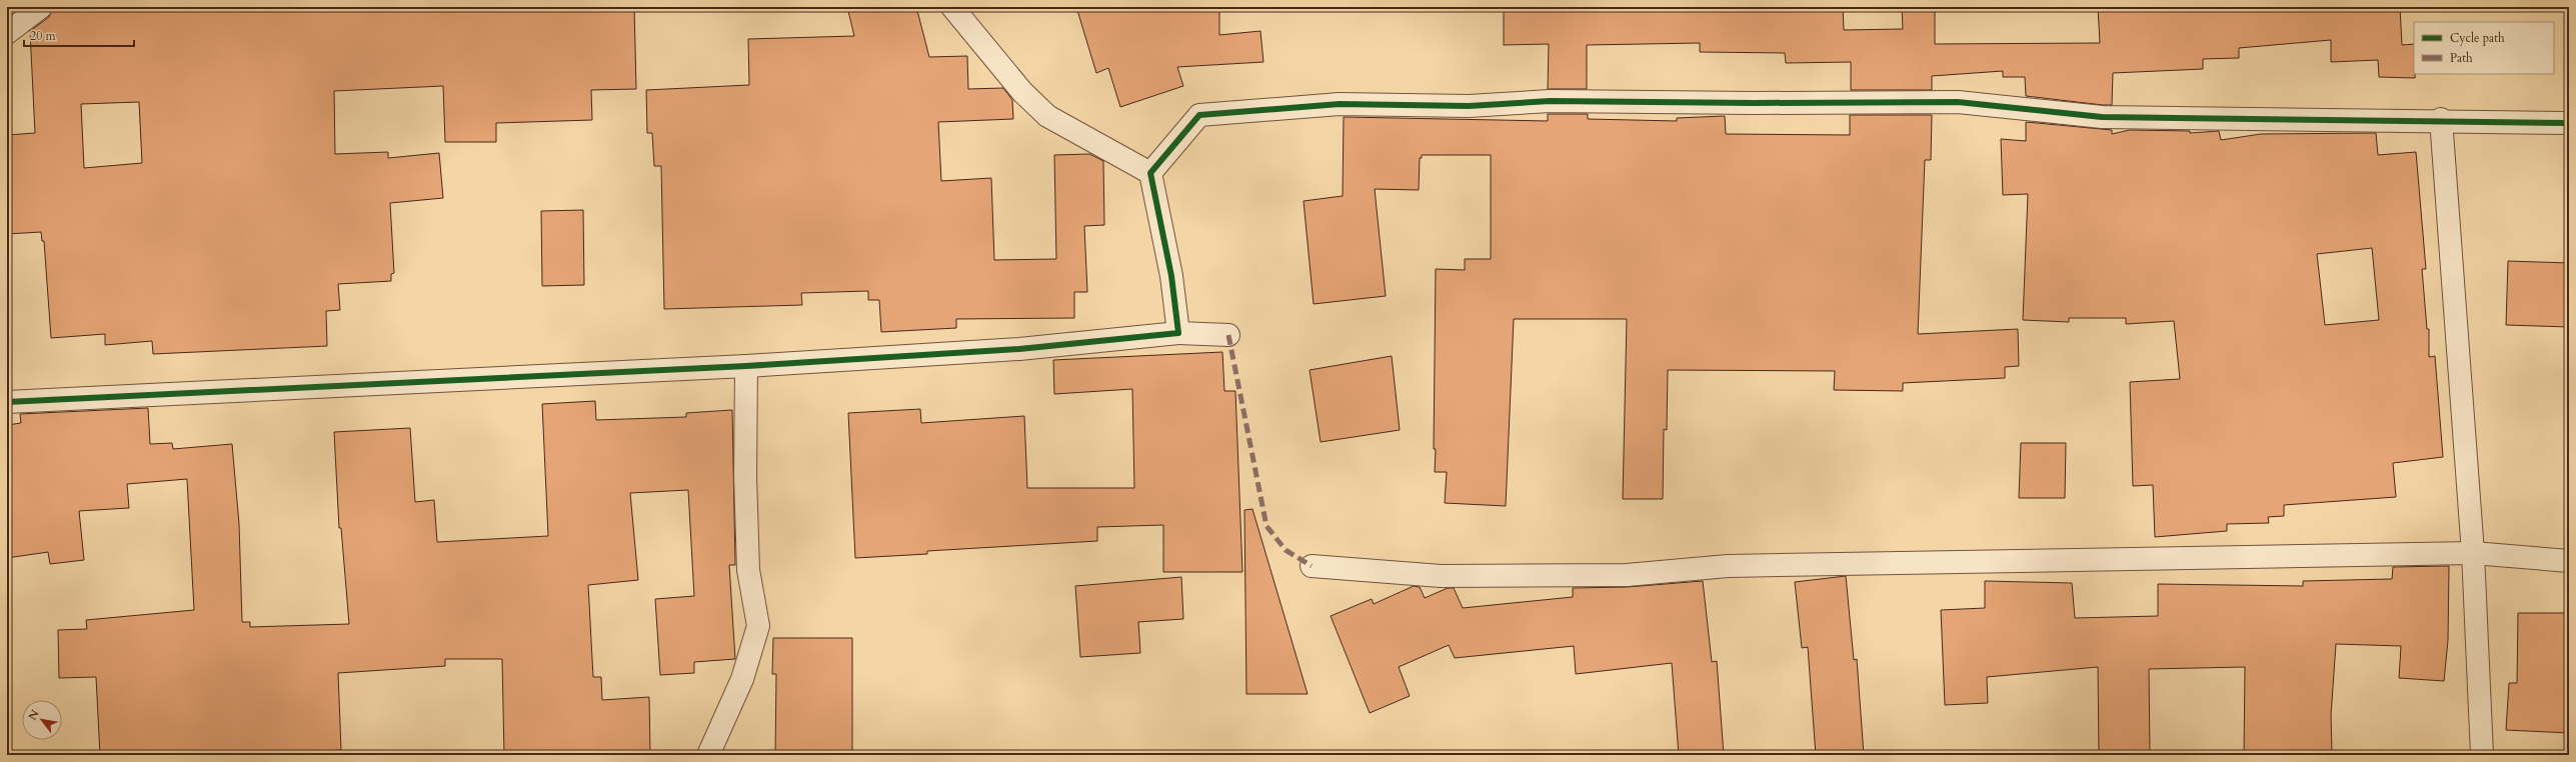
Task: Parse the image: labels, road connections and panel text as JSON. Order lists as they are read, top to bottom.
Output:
{
  "legend": ["Cycle path", "Path"],
  "scale_bar": "20 m",
  "north": "top left"
}
